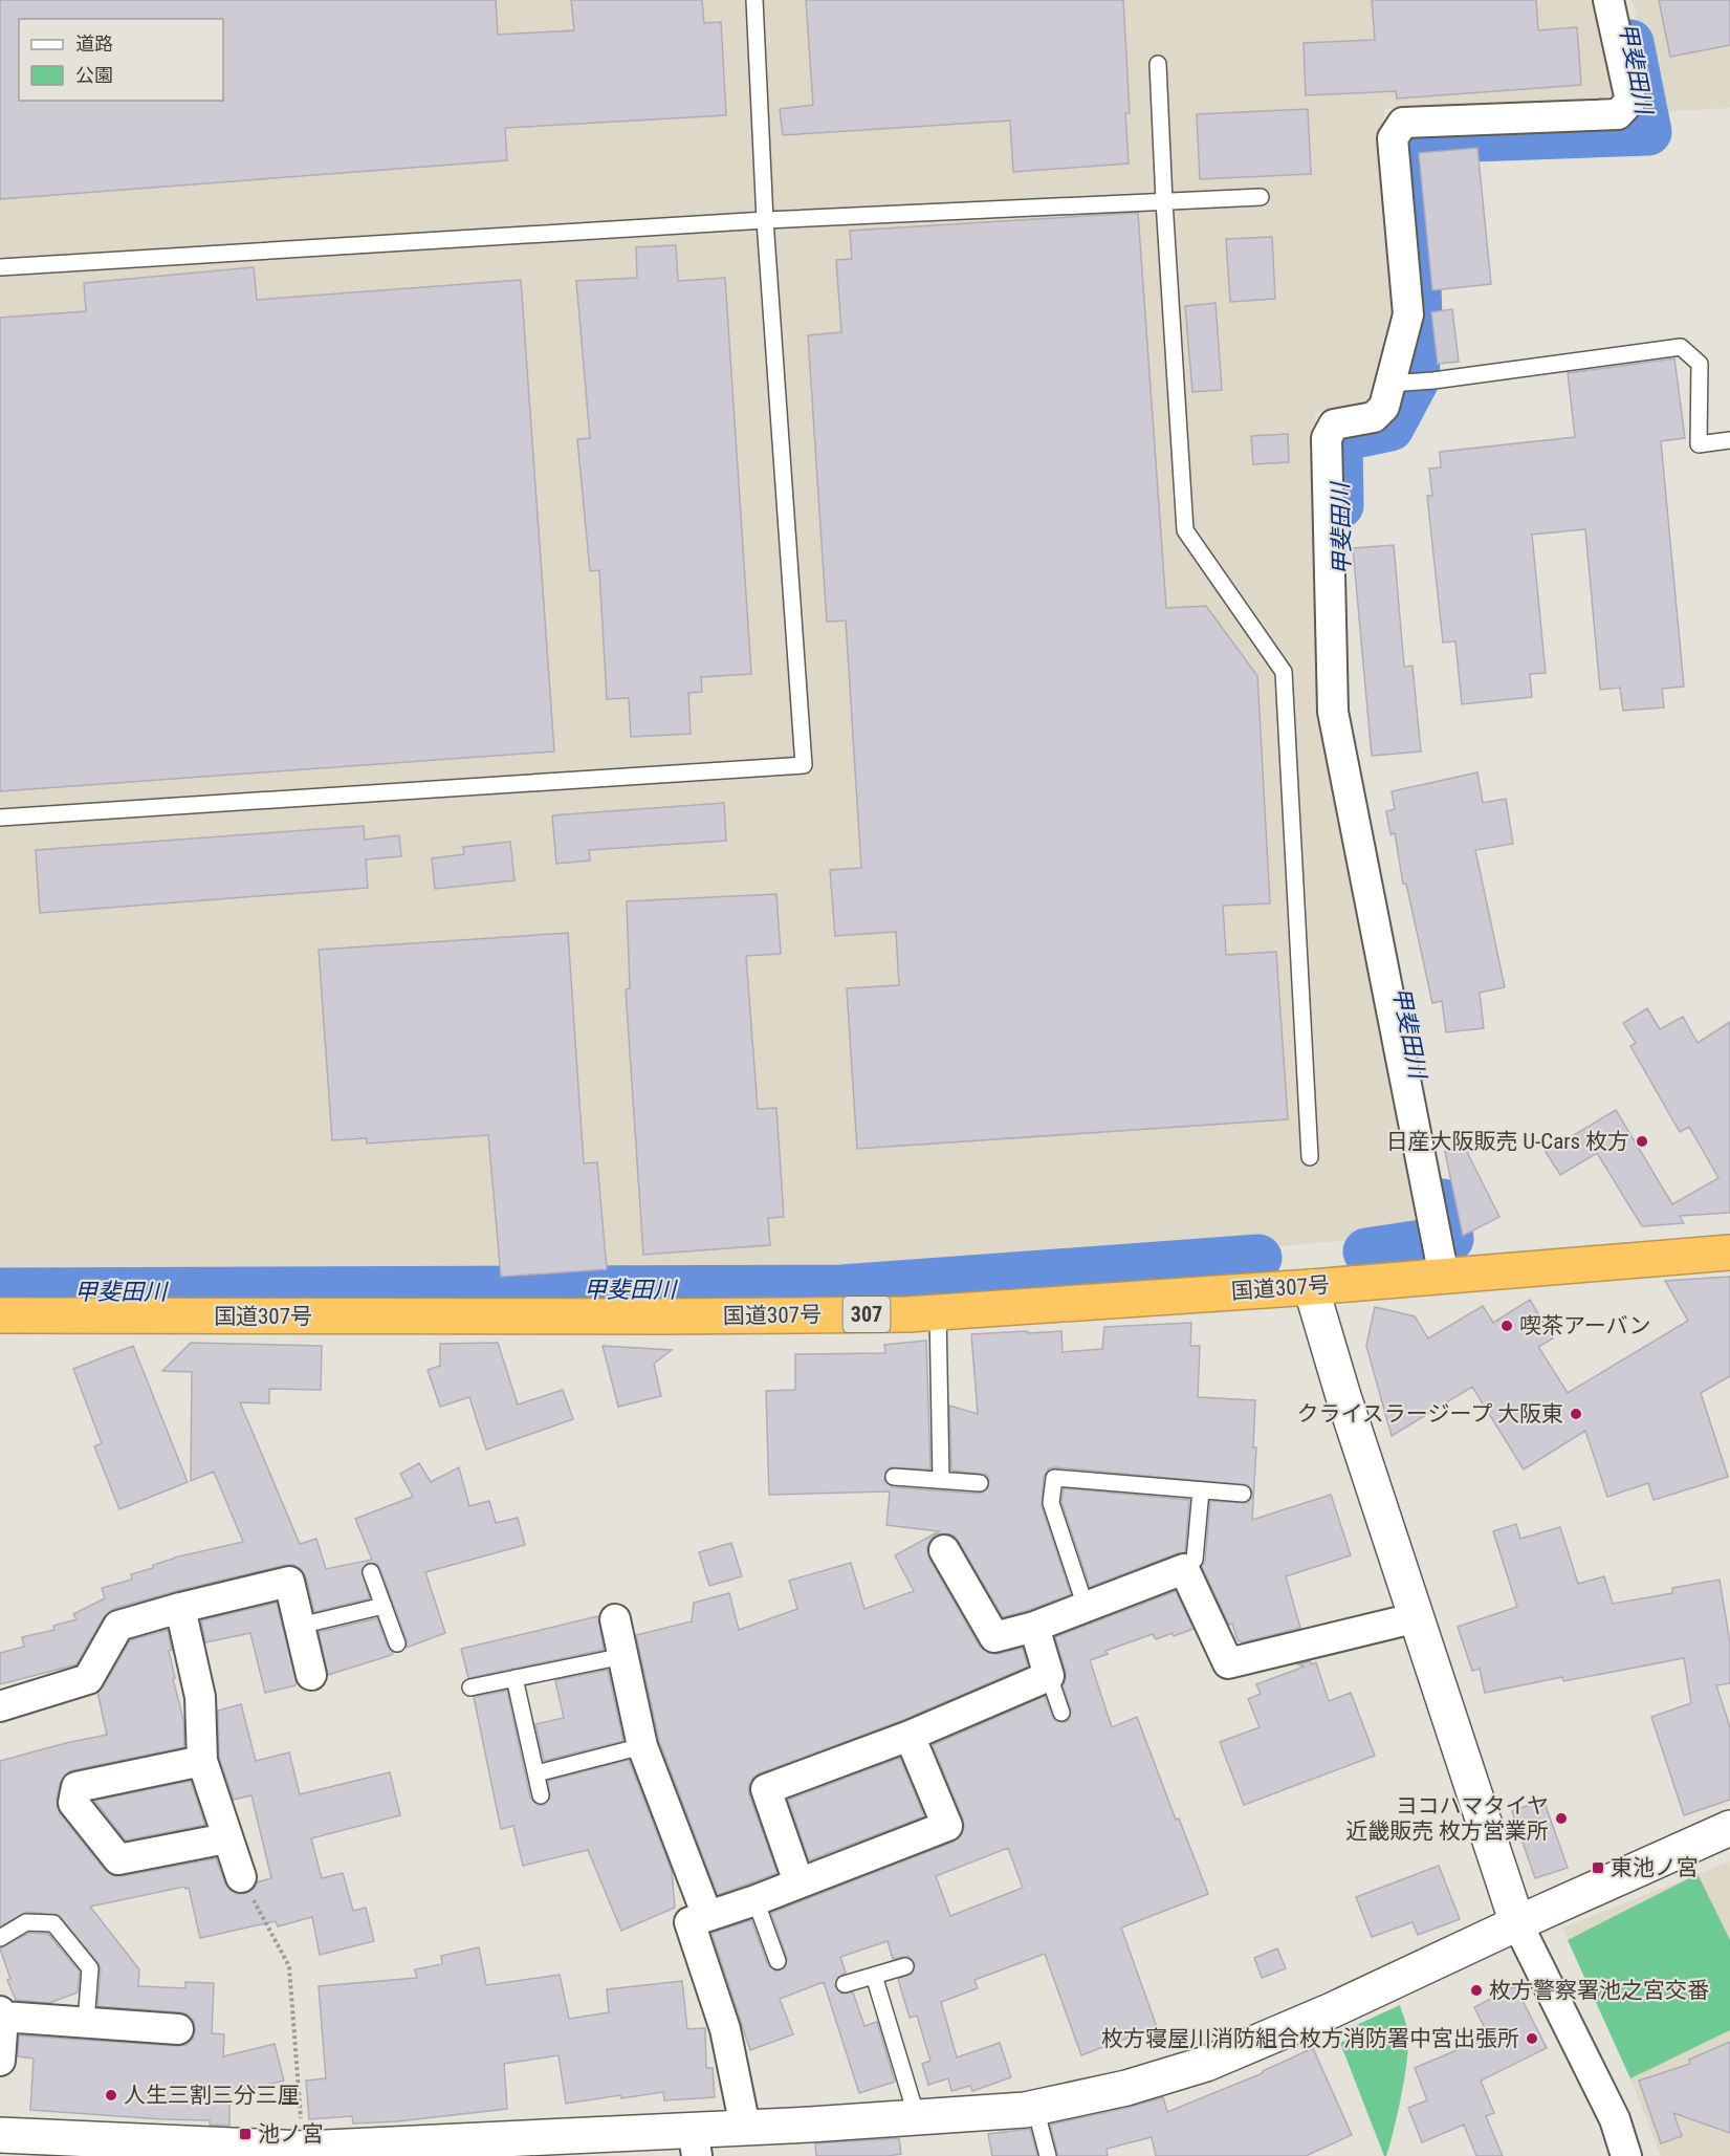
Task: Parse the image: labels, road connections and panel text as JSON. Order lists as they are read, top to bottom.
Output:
{
  "streets": {
    "highway": ["国道307号", "307"]
  },
  "water": ["甲斐田川"],
  "places": {
    "other": [
      "日産大阪販売 U-Cars 枚方",
      "喫茶アーバン",
      "クライスラージープ 大阪東",
      "ヨコハマタイヤ 近畿販売 枚方営業所",
      "枚方警察署池之宮交番",
      "枚方寝屋川消防組合枚方消防署中宮出張所",
      "人生三割三分三厘"
    ],
    "transit": ["東池ノ宮", "池ノ宮"]
  },
  "legend": ["道路", "公園"]
}
